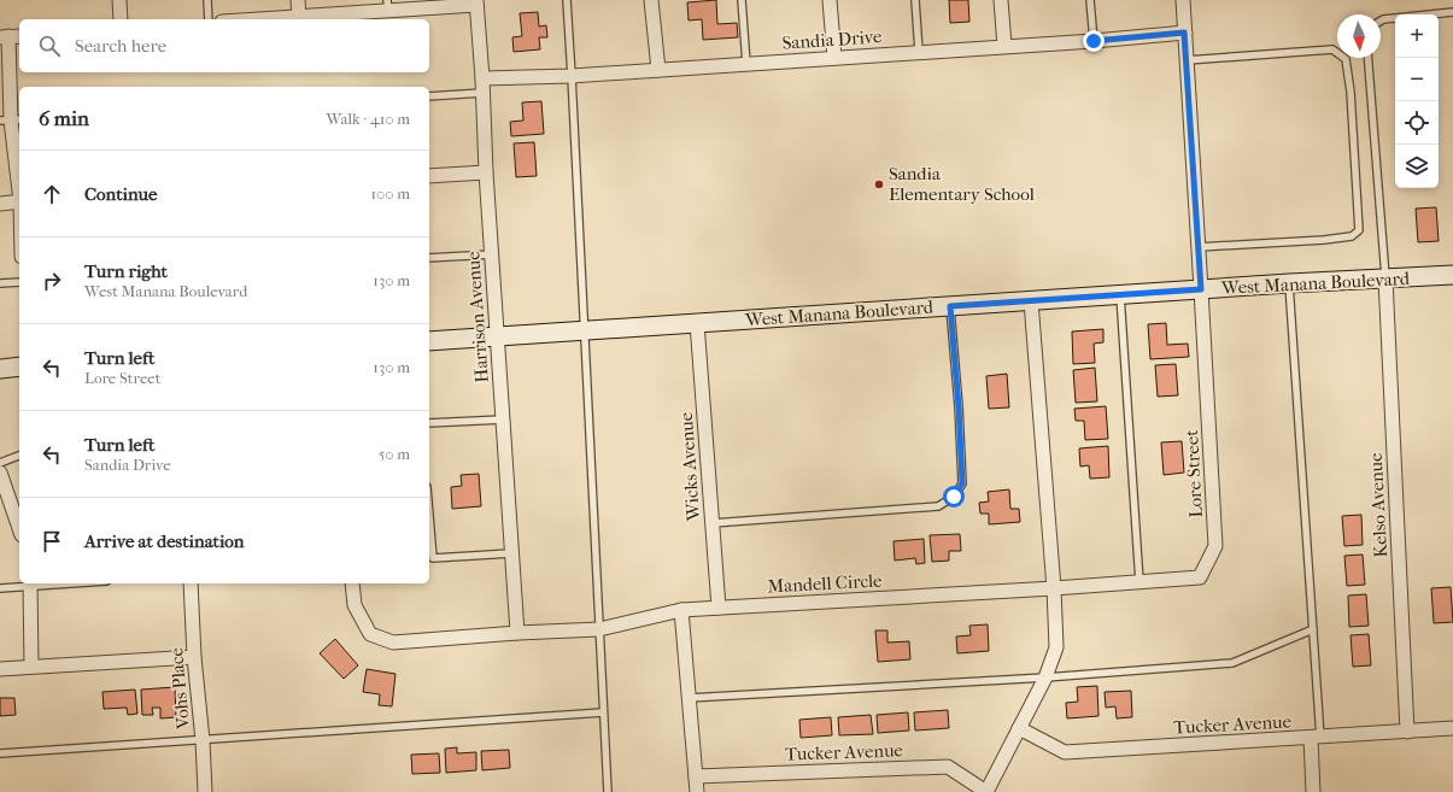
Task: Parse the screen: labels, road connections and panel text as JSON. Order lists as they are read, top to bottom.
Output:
{
  "streets": {
    "street": [
      "Sandia Drive",
      "West Manana Boulevard",
      "Harrison Avenue",
      "Wicks Avenue",
      "Lore Street",
      "Kelso Avenue",
      "Mandell Circle",
      "Vohs Place",
      "Tucker Avenue"
    ]
  },
  "crossings": [
    ["Sandia Drive", "Harrison Avenue"],
    ["Sandia Drive", "Lore Street"],
    ["West Manana Boulevard", "Harrison Avenue"],
    ["West Manana Boulevard", "Wicks Avenue"],
    ["West Manana Boulevard", "Lore Street"],
    ["West Manana Boulevard", "Kelso Avenue"],
    ["Harrison Avenue", "Mandell Circle"],
    ["Wicks Avenue", "Mandell Circle"],
    ["Lore Street", "Mandell Circle"],
    ["Kelso Avenue", "Tucker Avenue"]
  ],
  "places": ["Sandia Elementary School"],
  "north": "bottom",
  "page": {
    "map_buttons": ["+", "−"],
    "search": "Search here",
    "heading": ["6 min", "Walk · 410 m"],
    "list": [
      ["Continue", "100 m"],
      ["Turn right", "West Manana Boulevard", "130 m"],
      ["Turn left", "Lore Street", "130 m"],
      ["Turn left", "Sandia Drive", "50 m"],
      "Arrive at destination"
    ]
  }
}
